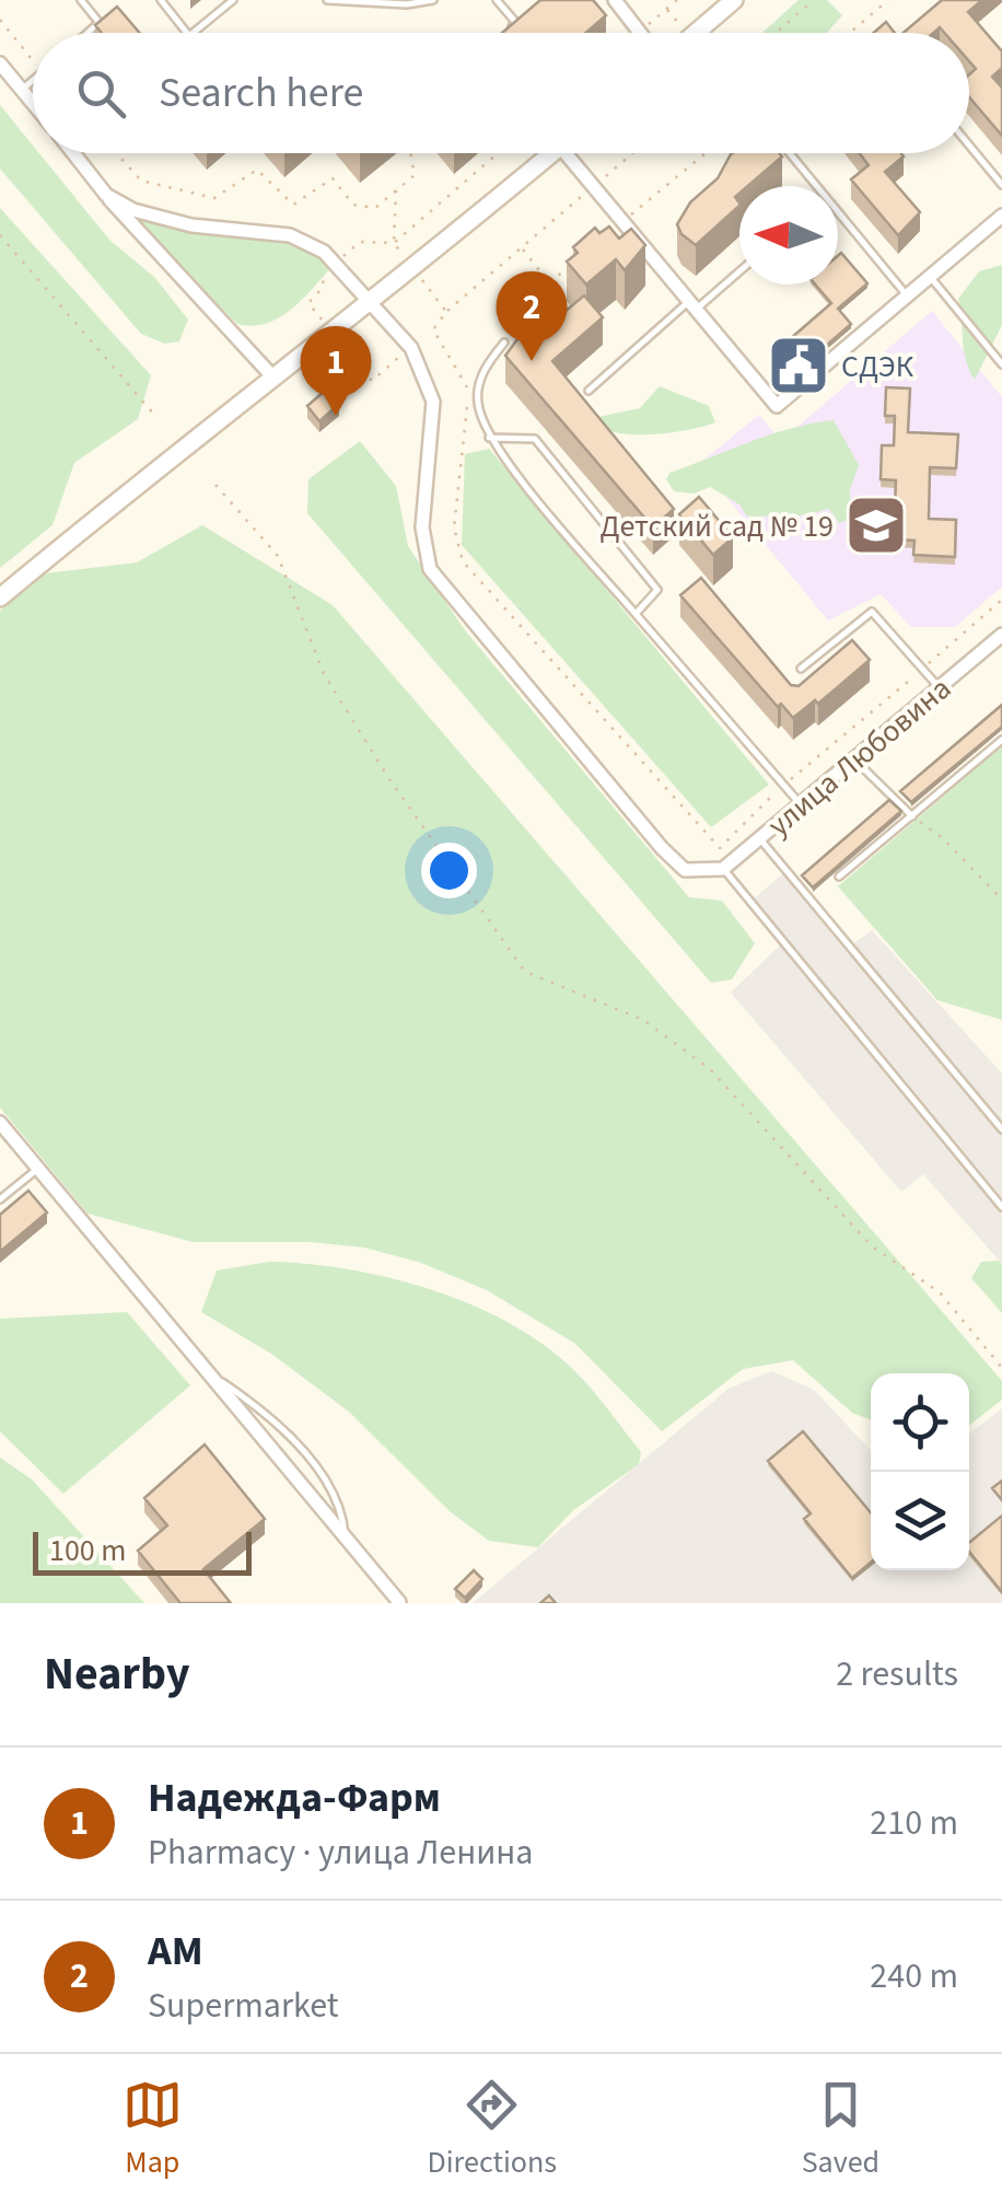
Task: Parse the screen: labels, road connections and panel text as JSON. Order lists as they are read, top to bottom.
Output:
{
  "streets": {
    "street": ["улица Любовина"]
  },
  "places": {
    "public building": ["СДЭК"],
    "school or university": ["Детский сад № 19"]
  },
  "scale_bar": "100 m",
  "north": "left",
  "page": {
    "search": "Search here",
    "pins": ["2", "1"],
    "scale": "100 m",
    "heading": ["Nearby", "2 results"],
    "list": [
      {
        "mark": "1",
        "name": "Надежда-Фарм",
        "note": "Pharmacy · улица Ленина",
        "value": "210 m"
      },
      {
        "mark": "2",
        "name": "АМ",
        "note": "Supermarket",
        "value": "240 m"
      }
    ],
    "nav": ["Map", "Directions", "Saved"]
  }
}
